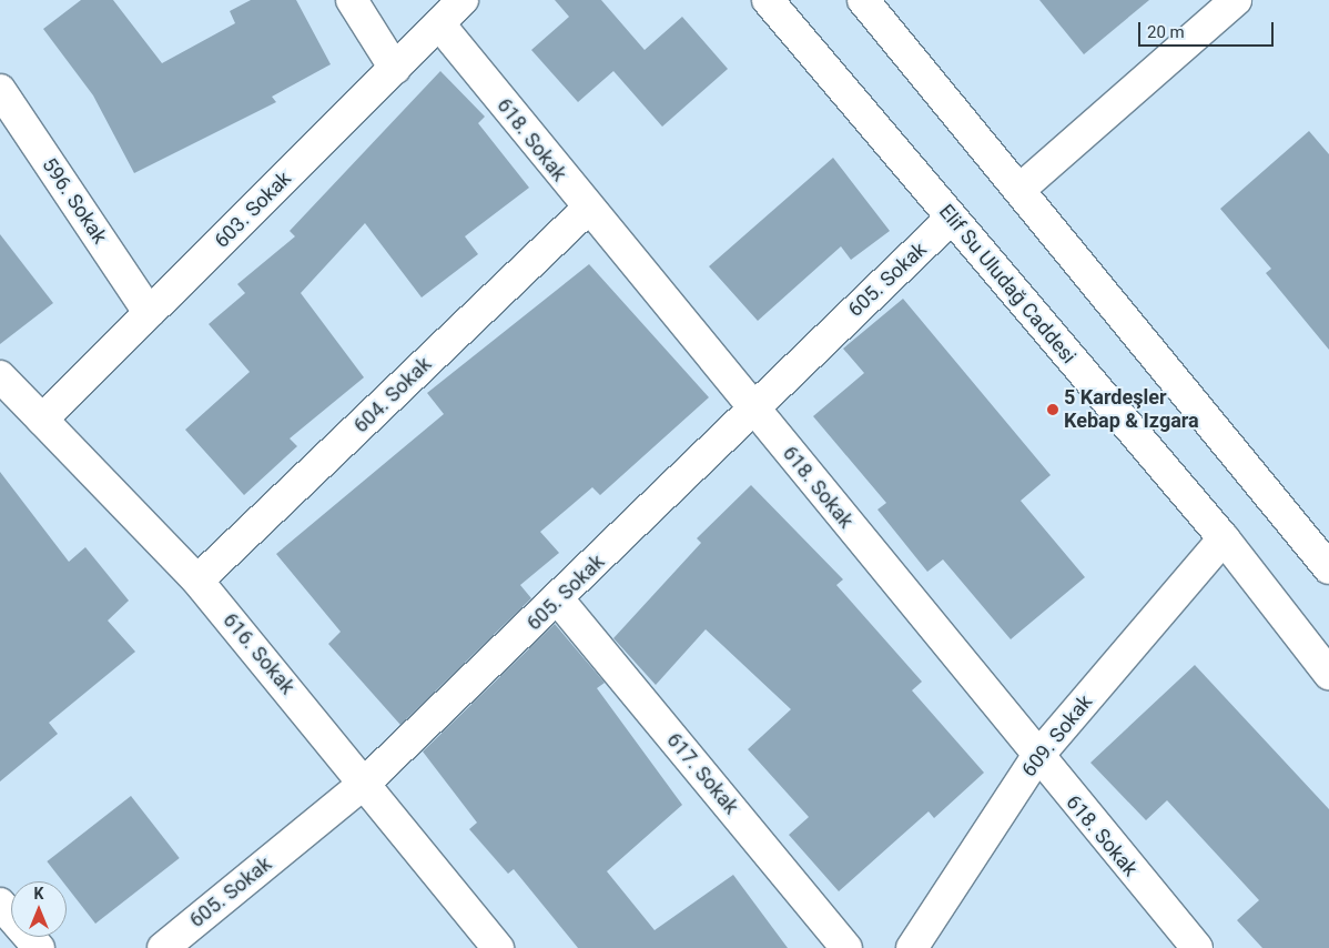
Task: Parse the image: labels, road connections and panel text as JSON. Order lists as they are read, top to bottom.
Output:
{
  "streets": {
    "street": [
      "618. Sokak",
      "596. Sokak",
      "603. Sokak",
      "605. Sokak",
      "Elif Su Uludağ Caddesi",
      "604. Sokak",
      "616. Sokak",
      "609. Sokak",
      "617. Sokak"
    ]
  },
  "crossings": [
    ["618. Sokak", "603. Sokak"],
    ["618. Sokak", "605. Sokak"],
    ["618. Sokak", "604. Sokak"],
    ["618. Sokak", "609. Sokak"],
    ["596. Sokak", "603. Sokak"],
    ["603. Sokak", "616. Sokak"],
    ["605. Sokak", "Elif Su Uludağ Caddesi"],
    ["605. Sokak", "616. Sokak"],
    ["605. Sokak", "617. Sokak"],
    ["Elif Su Uludağ Caddesi", "609. Sokak"],
    ["604. Sokak", "616. Sokak"]
  ],
  "places": ["5 Kardeşler Kebap & Izgara"],
  "scale_bar": "20 m",
  "north": "top"
}
